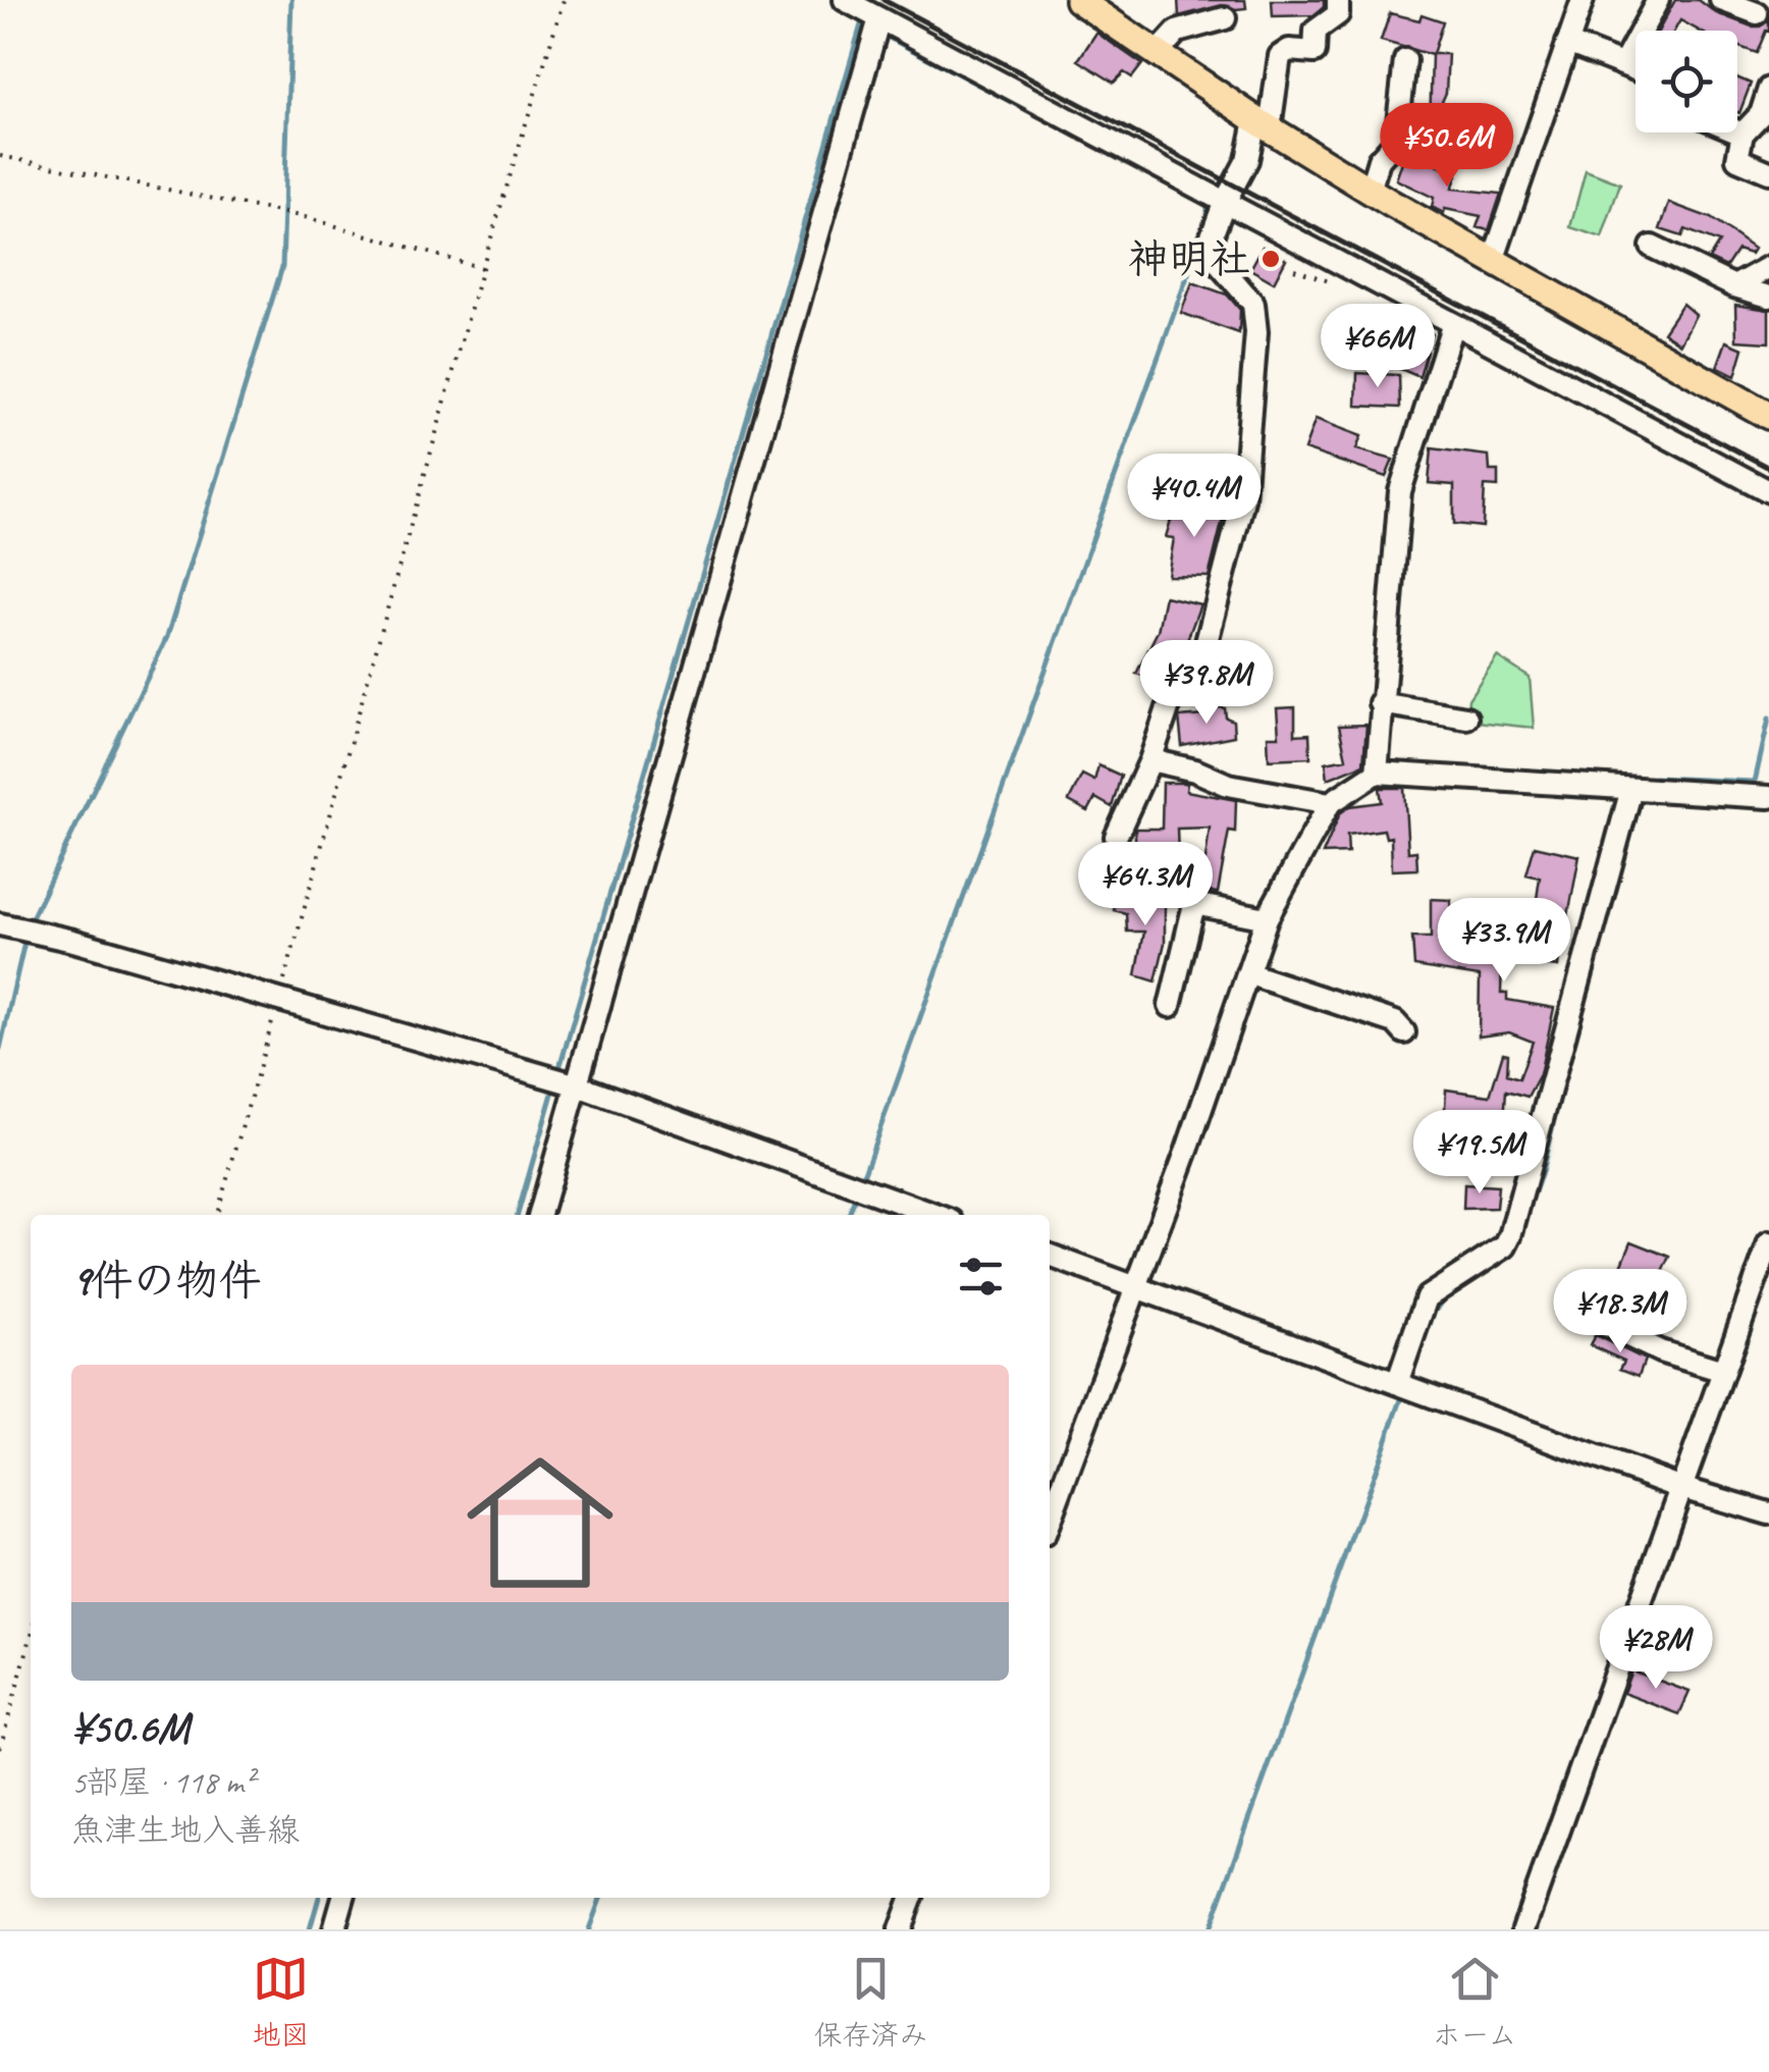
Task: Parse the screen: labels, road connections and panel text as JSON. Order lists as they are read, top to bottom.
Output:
{
  "places": ["神明社"],
  "page": {
    "price": [
      "¥50.6M",
      "¥66M",
      "¥40.4M",
      "¥39.8M",
      "¥64.3M",
      "¥33.9M",
      "¥19.5M",
      "¥18.3M",
      "¥28M"
    ],
    "heading": "9件の物件",
    "list": [
      {
        "name": "¥50.6M",
        "note": "5部屋 · 118 m² · 魚津生地入善線"
      }
    ],
    "tabs": ["地図", "保存済み", "ホーム"]
  }
}
